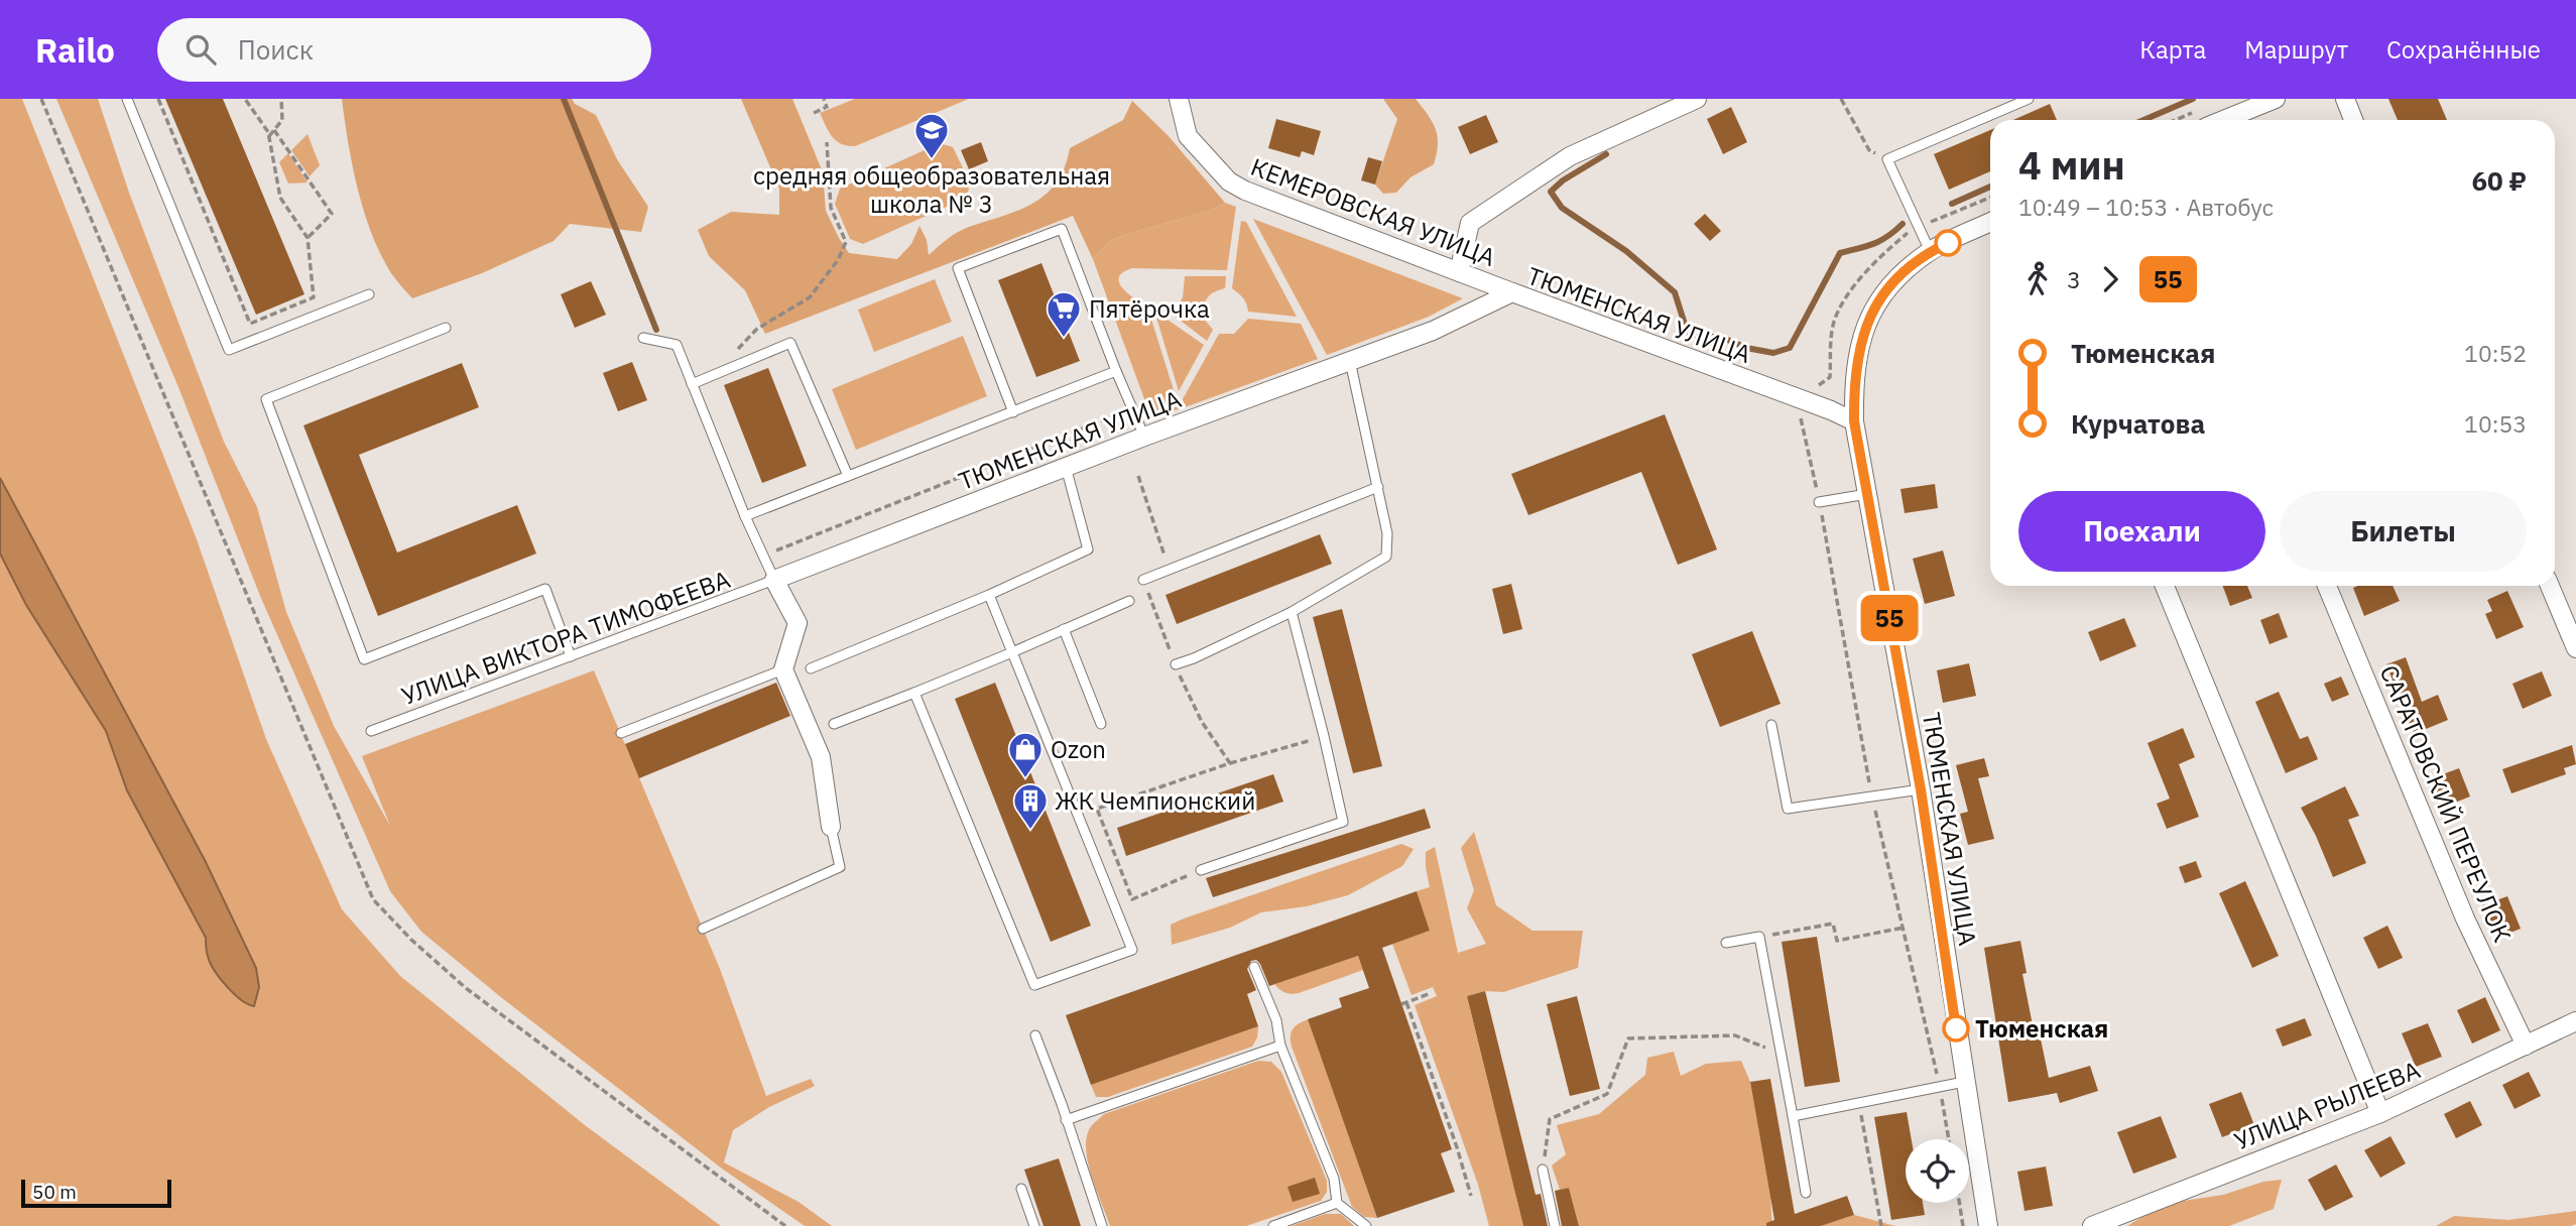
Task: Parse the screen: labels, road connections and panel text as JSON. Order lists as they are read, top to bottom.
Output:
{
  "streets": {
    "street": [
      "КЕМЕРОВСКАЯ УЛИЦА",
      "ТЮМЕНСКАЯ УЛИЦА",
      "САРАТОВСКИЙ ПЕРЕУЛОК",
      "УЛИЦА РЫЛЕЕВА"
    ],
    "lane": ["УЛИЦА ВИКТОРА ТИМОФЕЕВА"]
  },
  "crossings": [
    ["КЕМЕРОВСКАЯ УЛИЦА", "ТЮМЕНСКАЯ УЛИЦА"],
    ["ТЮМЕНСКАЯ УЛИЦА", "УЛИЦА ВИКТОРА ТИМОФЕЕВА"],
    ["САРАТОВСКИЙ ПЕРЕУЛОК", "УЛИЦА РЫЛЕЕВА"]
  ],
  "places": {
    "school or university": ["средняя общеобразовательная школа № 3"],
    "supermarket": ["Пятёрочка"],
    "shop": ["Ozon"],
    "building": ["ЖК Чемпионский"],
    "other": ["Тюменская"]
  },
  "lines": ["bus line 55"],
  "scale_bar": "50 m",
  "page": {
    "header": "Railo",
    "search": "Поиск",
    "nav": ["Карта", "Маршрут", "Сохранённые"],
    "on_map": "55",
    "heading": ["4 мин", "10:49 – 10:53 · Автобус", "60 ₽"],
    "legs": ["3", "55"],
    "list": [
      {
        "name": "Тюменская",
        "value": "10:52"
      },
      {
        "name": "Курчатова",
        "value": "10:53"
      }
    ],
    "buttons": ["Поехали", "Билеты"],
    "scale": "50 m"
  }
}
